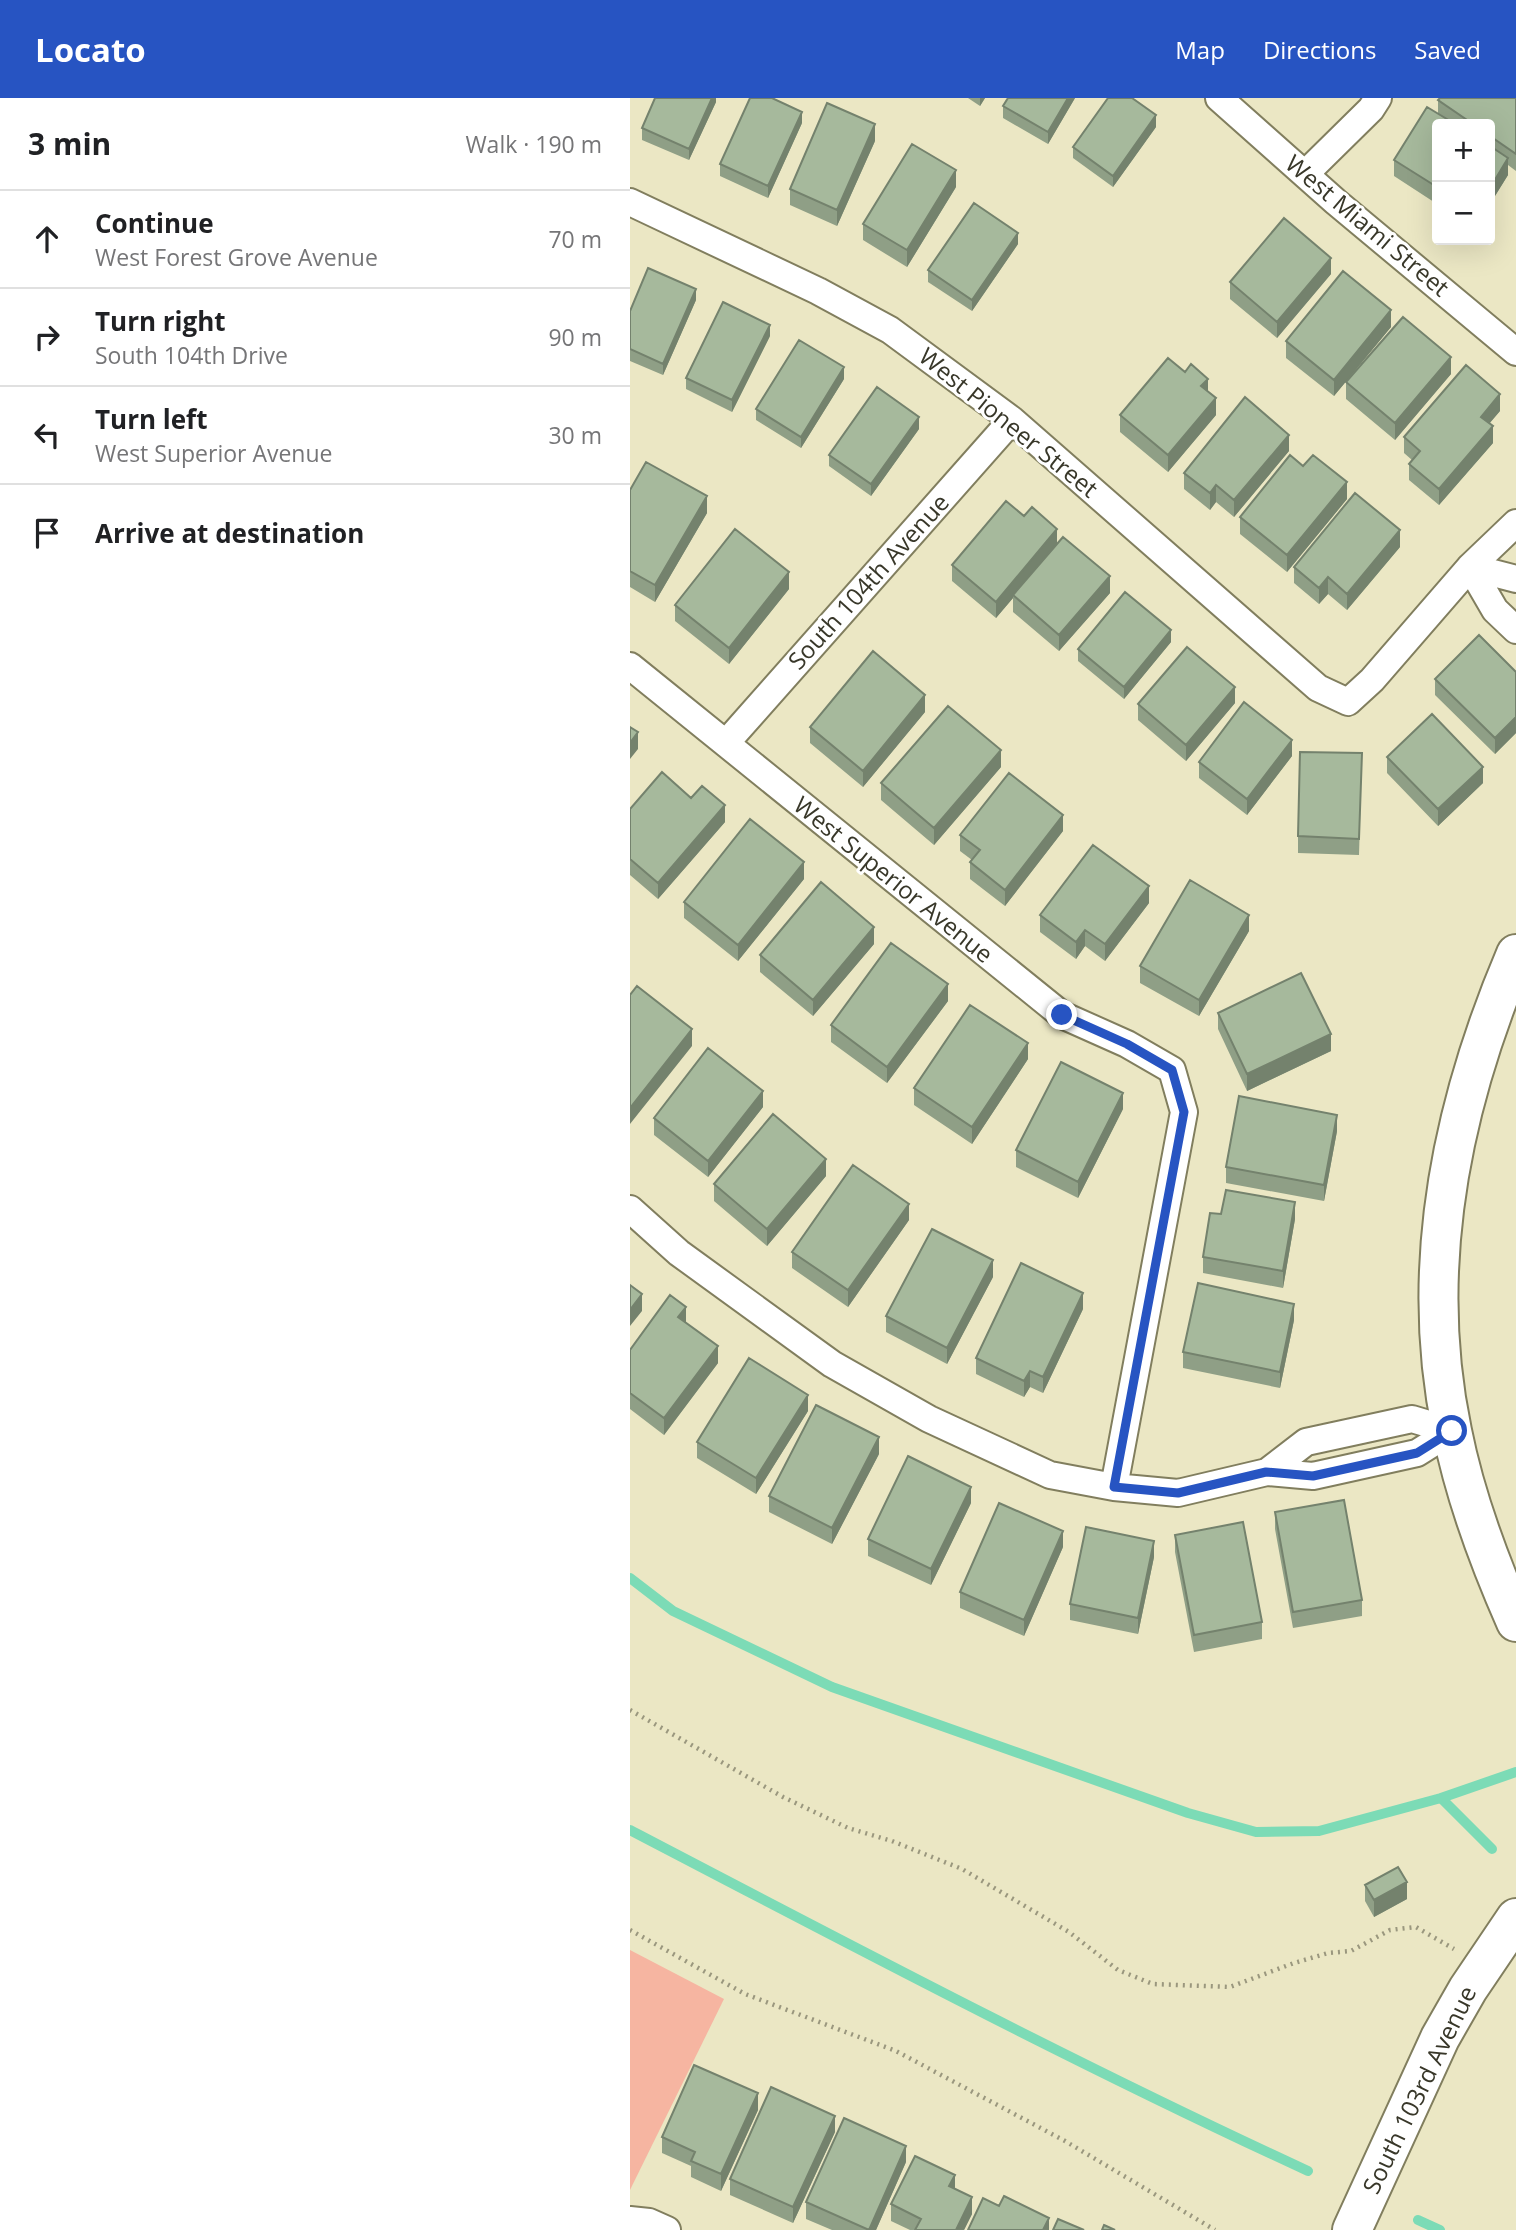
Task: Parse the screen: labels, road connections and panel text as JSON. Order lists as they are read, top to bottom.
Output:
{
  "streets": {
    "street": [
      "West Miami Street",
      "West Pioneer Street",
      "South 104th Avenue",
      "West Superior Avenue",
      "South 103rd Avenue"
    ]
  },
  "crossings": [
    ["West Pioneer Street", "South 104th Avenue"],
    ["South 104th Avenue", "West Superior Avenue"]
  ],
  "page": {
    "header": "Locato",
    "nav": ["Map", "Directions", "Saved"],
    "heading": ["3 min", "Walk · 190 m"],
    "map_buttons": ["+", "−"],
    "list": [
      ["Continue", "West Forest Grove Avenue", "70 m"],
      ["Turn right", "South 104th Drive", "90 m"],
      ["Turn left", "West Superior Avenue", "30 m"],
      "Arrive at destination"
    ]
  }
}
